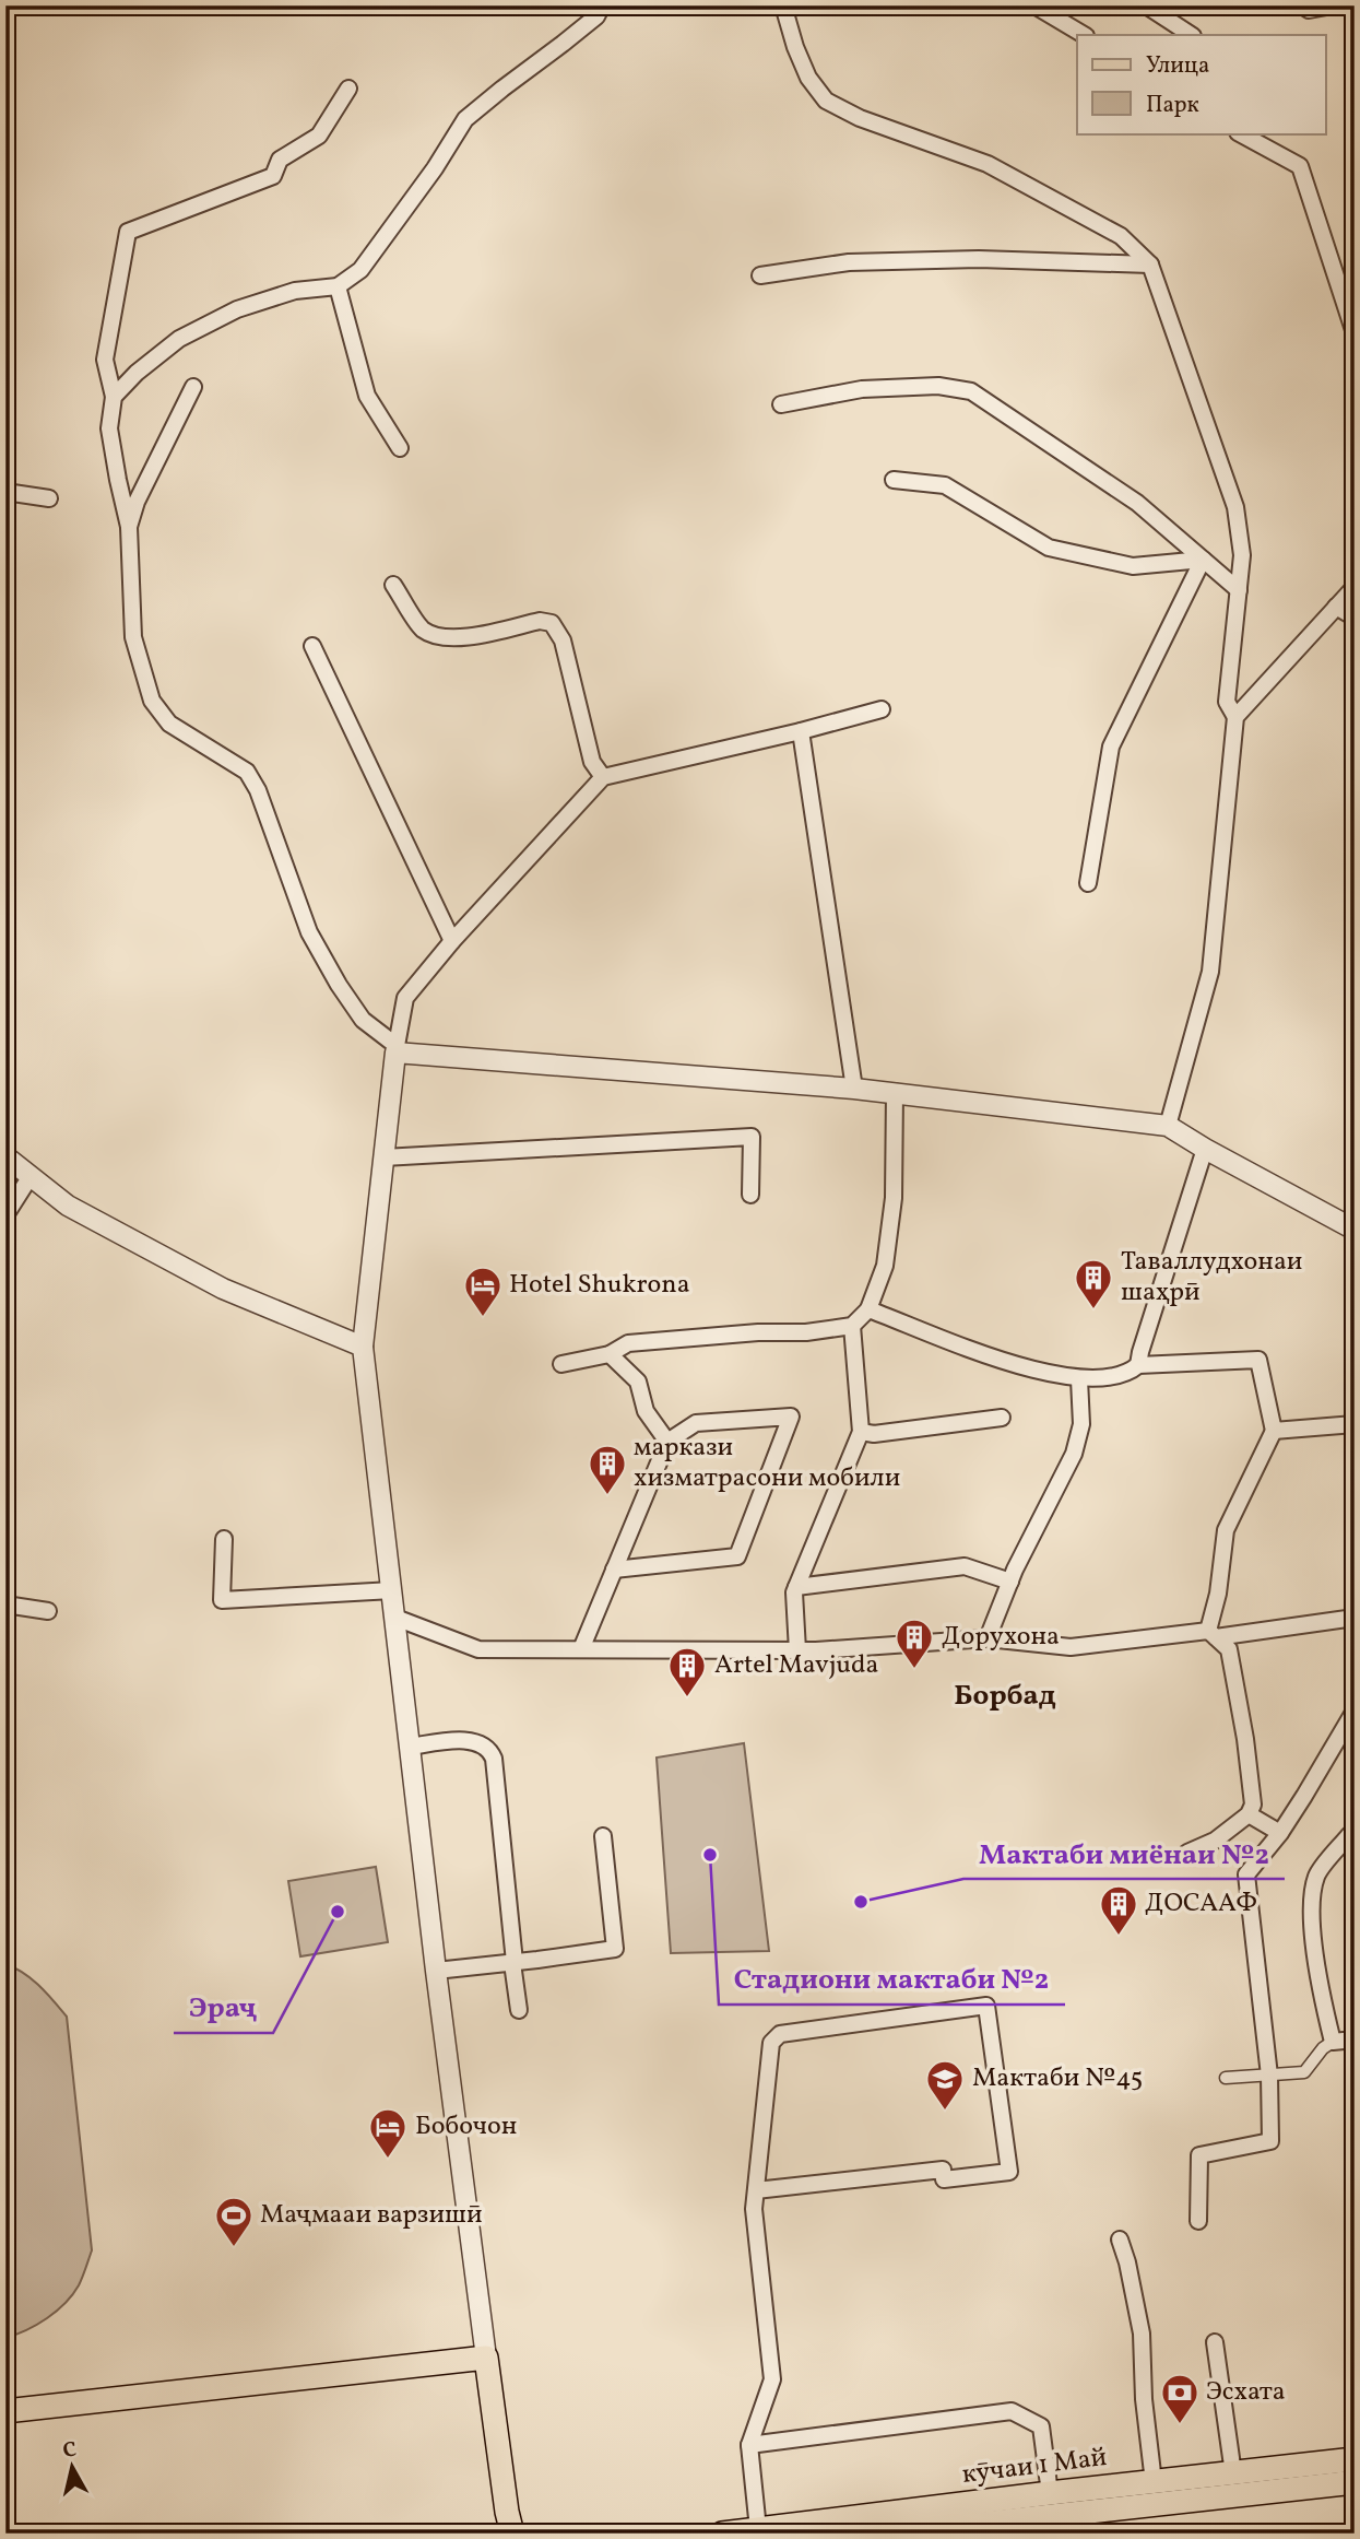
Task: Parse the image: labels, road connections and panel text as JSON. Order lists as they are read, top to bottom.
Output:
{
  "streets": {
    "main road": ["кӯчаи 1 Май"]
  },
  "districts": ["Борбад"],
  "places": {
    "building": [
      "Таваллудхонаи шаҳрӣ",
      "маркази хизматрасони мобили",
      "Дорухона",
      "Artel Mavjuda",
      "ДОСААФ"
    ],
    "hotel": ["Hotel Shukrona", "Бобочон"],
    "other": ["Стадиони мактаби №2", "Мактаби миёнаи №2", "Эраҷ"],
    "school or university": ["Мактаби №45"],
    "sports": ["Маҷмааи варзишӣ"],
    "bank": ["Эсхата"]
  },
  "legend": ["Улица", "Парк"],
  "north": "top"
}
